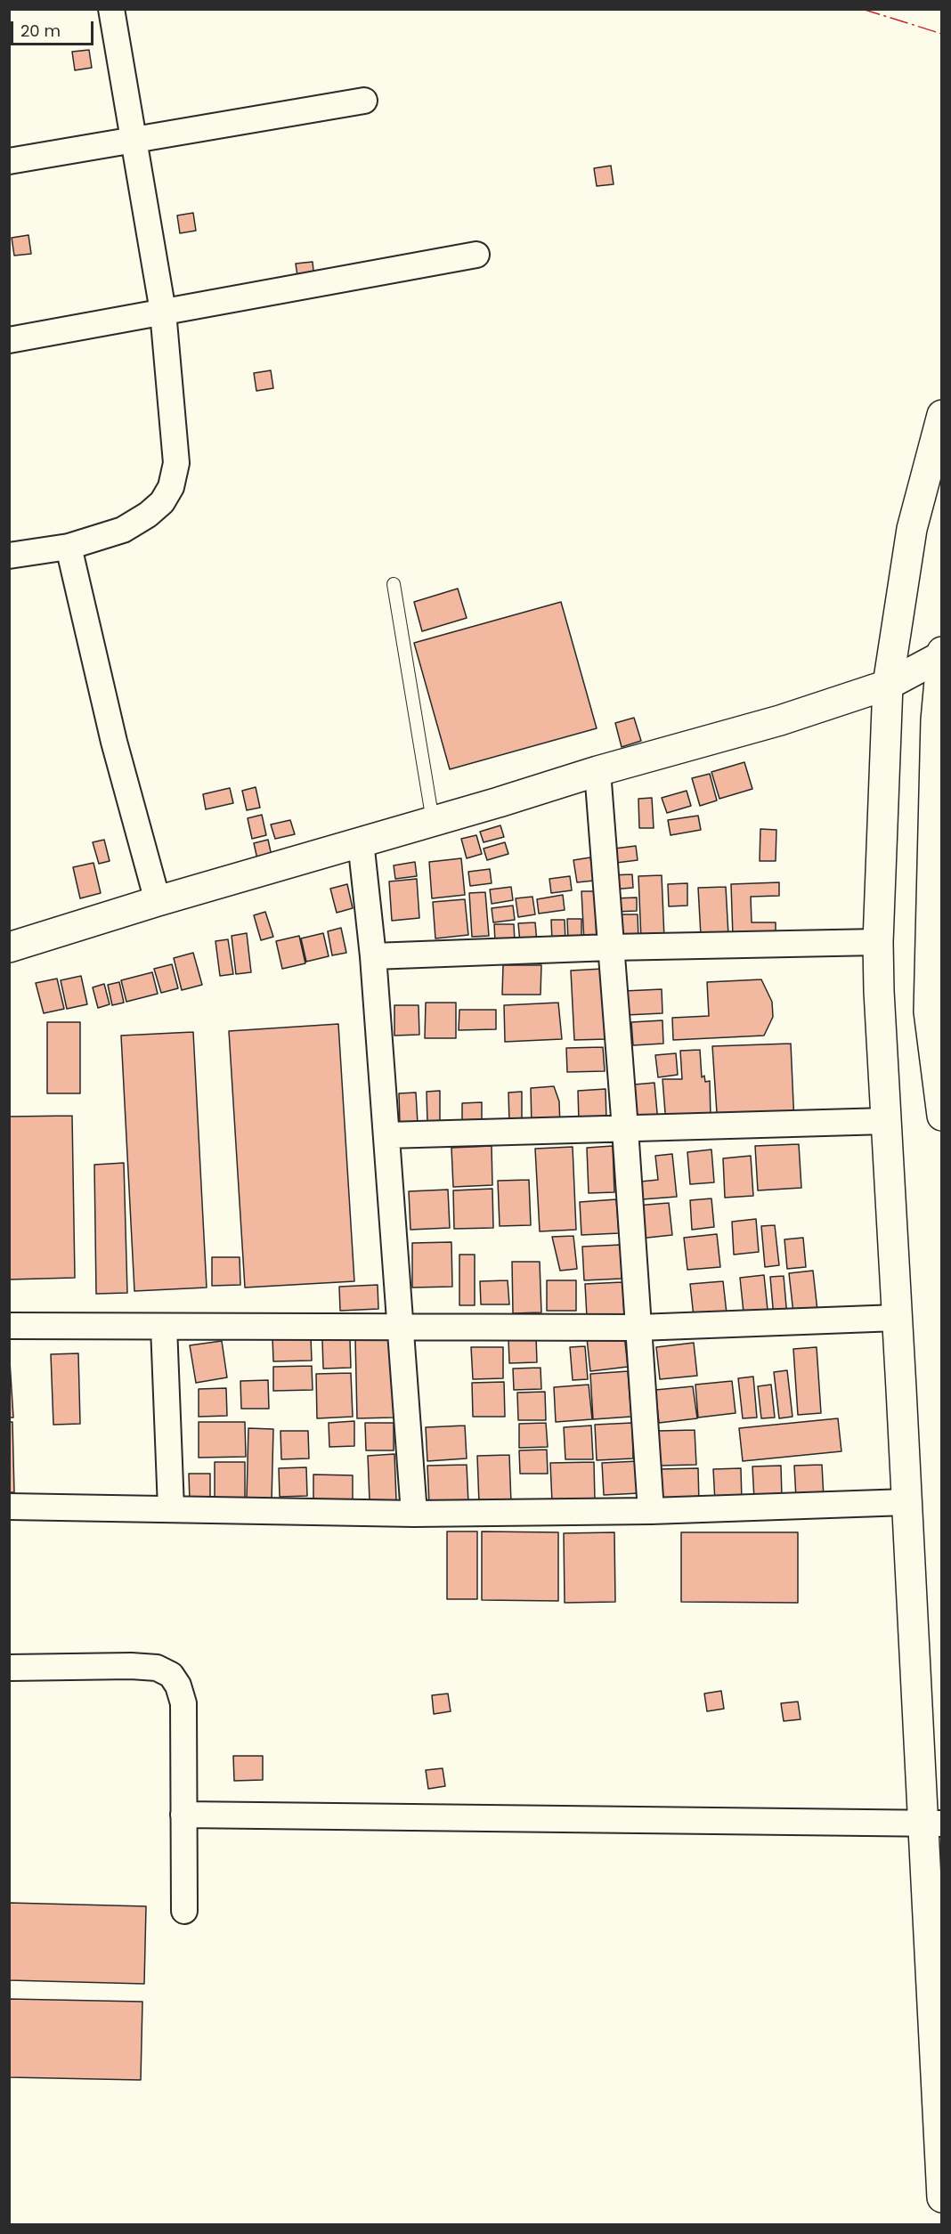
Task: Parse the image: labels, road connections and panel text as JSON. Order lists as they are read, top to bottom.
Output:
{
  "scale_bar": "20 m"
}
